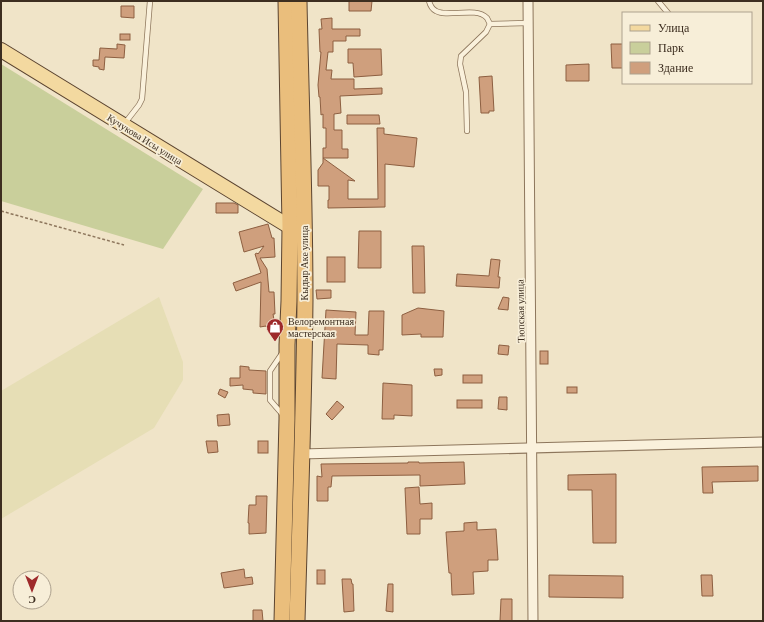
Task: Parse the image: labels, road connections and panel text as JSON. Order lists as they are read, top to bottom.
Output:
{
  "streets": {
    "highway": ["Кыдыр Аке улица"],
    "main road": ["Кучукова Исы улица"],
    "street": ["Тюпская улица"]
  },
  "crossings": [
    ["Кучукова Исы улица", "Кыдыр Аке улица"]
  ],
  "places": {
    "shop": ["Велоремонтная мастерская"]
  },
  "legend": ["Улица", "Парк", "Здание"],
  "north": "bottom"
}
